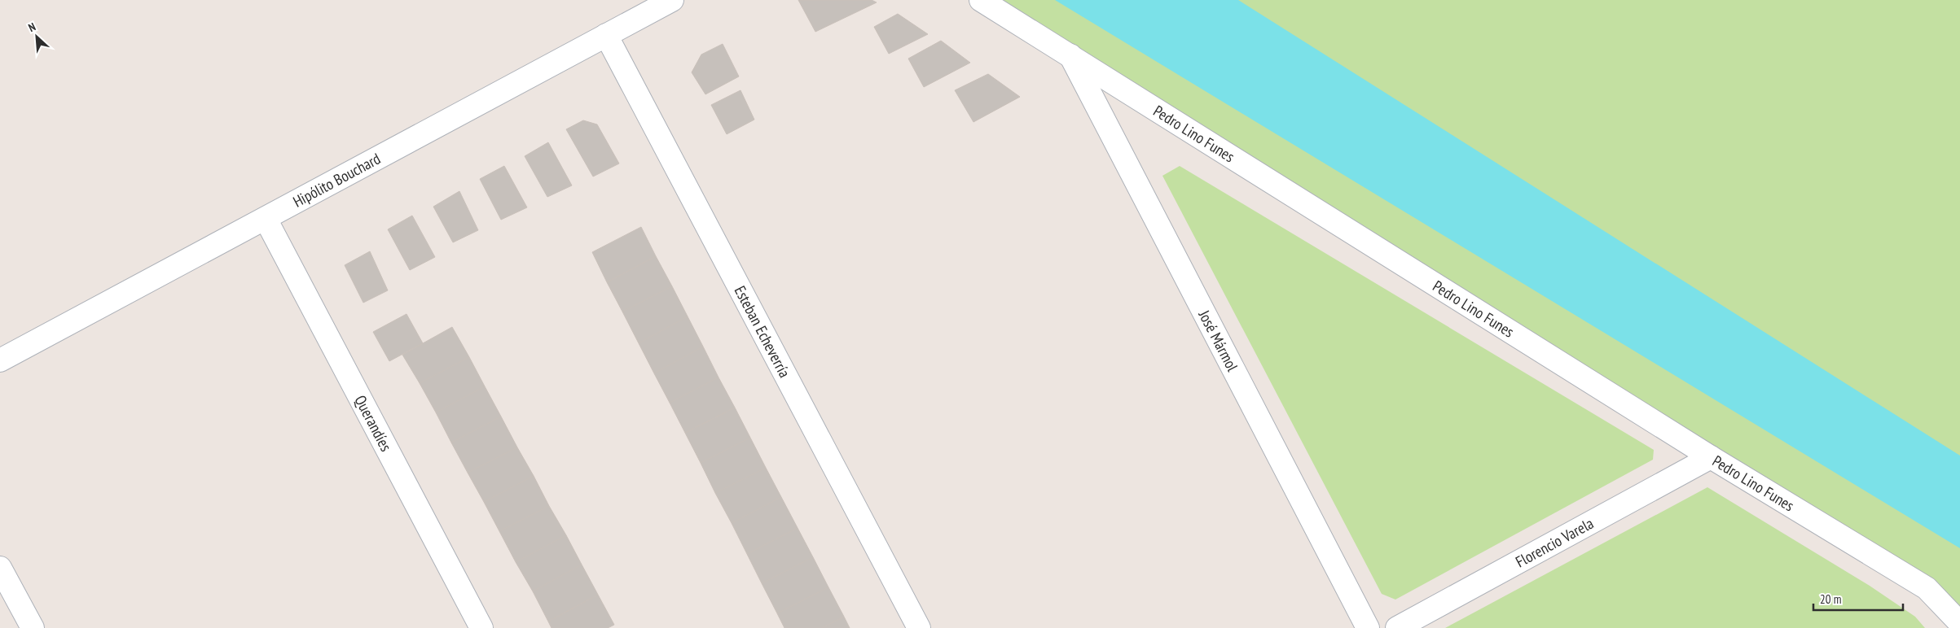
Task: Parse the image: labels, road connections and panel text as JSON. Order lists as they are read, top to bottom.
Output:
{
  "streets": {
    "street": [
      "Pedro Lino Funes",
      "Hipólito Bouchard",
      "Esteban Echeverría",
      "José Mármol",
      "Querandíes",
      "Florencio Varela"
    ]
  },
  "crossings": [
    ["Pedro Lino Funes", "José Mármol"],
    ["Pedro Lino Funes", "Florencio Varela"],
    ["Hipólito Bouchard", "Esteban Echeverría"],
    ["Hipólito Bouchard", "Querandíes"]
  ],
  "scale_bar": "20 m",
  "north": "top left"
}
